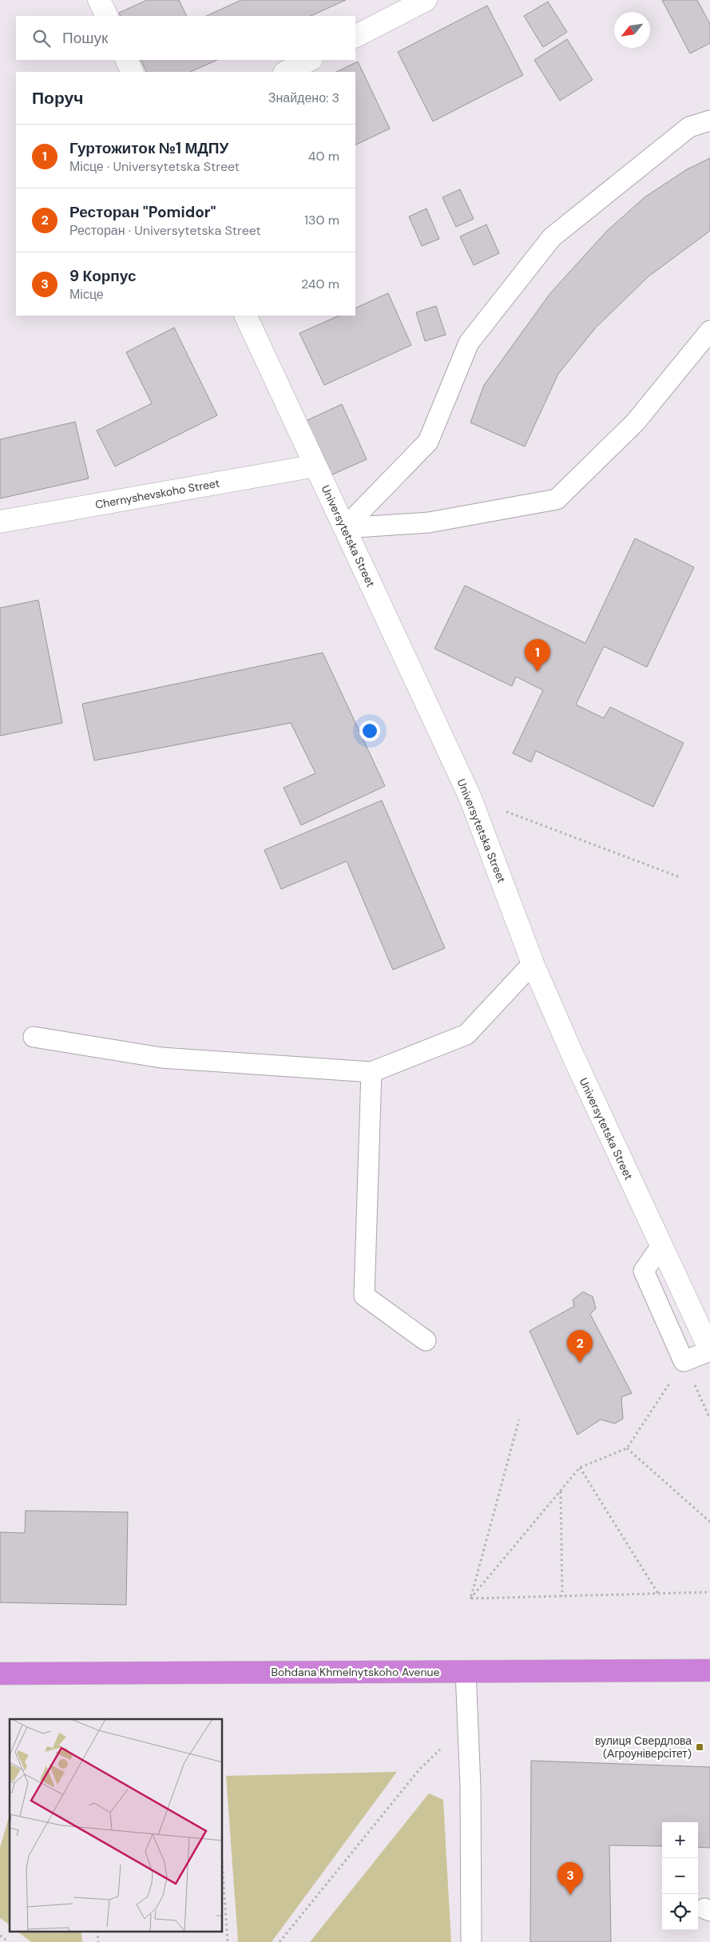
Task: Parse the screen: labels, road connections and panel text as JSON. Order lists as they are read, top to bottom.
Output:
{
  "streets": {
    "highway": ["Bohdana Khmelnytskoho Avenue"],
    "street": ["Chernyshevskoho Street", "Universytetska Street"]
  },
  "crossings": [
    ["Chernyshevskoho Street", "Universytetska Street"]
  ],
  "places": {
    "transit": ["вулиця Свердлова (Агроуніверсітет)"]
  },
  "north": "bottom left",
  "page": {
    "search": "Пошук",
    "heading": ["Поруч", "Знайдено: 3"],
    "list": [
      {
        "mark": "1",
        "name": "Гуртожиток №1 МДПУ",
        "note": "Місце · Universytetska Street",
        "value": "40 m"
      },
      {
        "mark": "2",
        "name": "Ресторан \"Pomidor\"",
        "note": "Ресторан · Universytetska Street",
        "value": "130 m"
      },
      {
        "mark": "3",
        "name": "9 Корпус",
        "note": "Місце",
        "value": "240 m"
      }
    ],
    "pins": ["1", "2", "3"],
    "map_buttons": ["+", "−"]
  }
}
